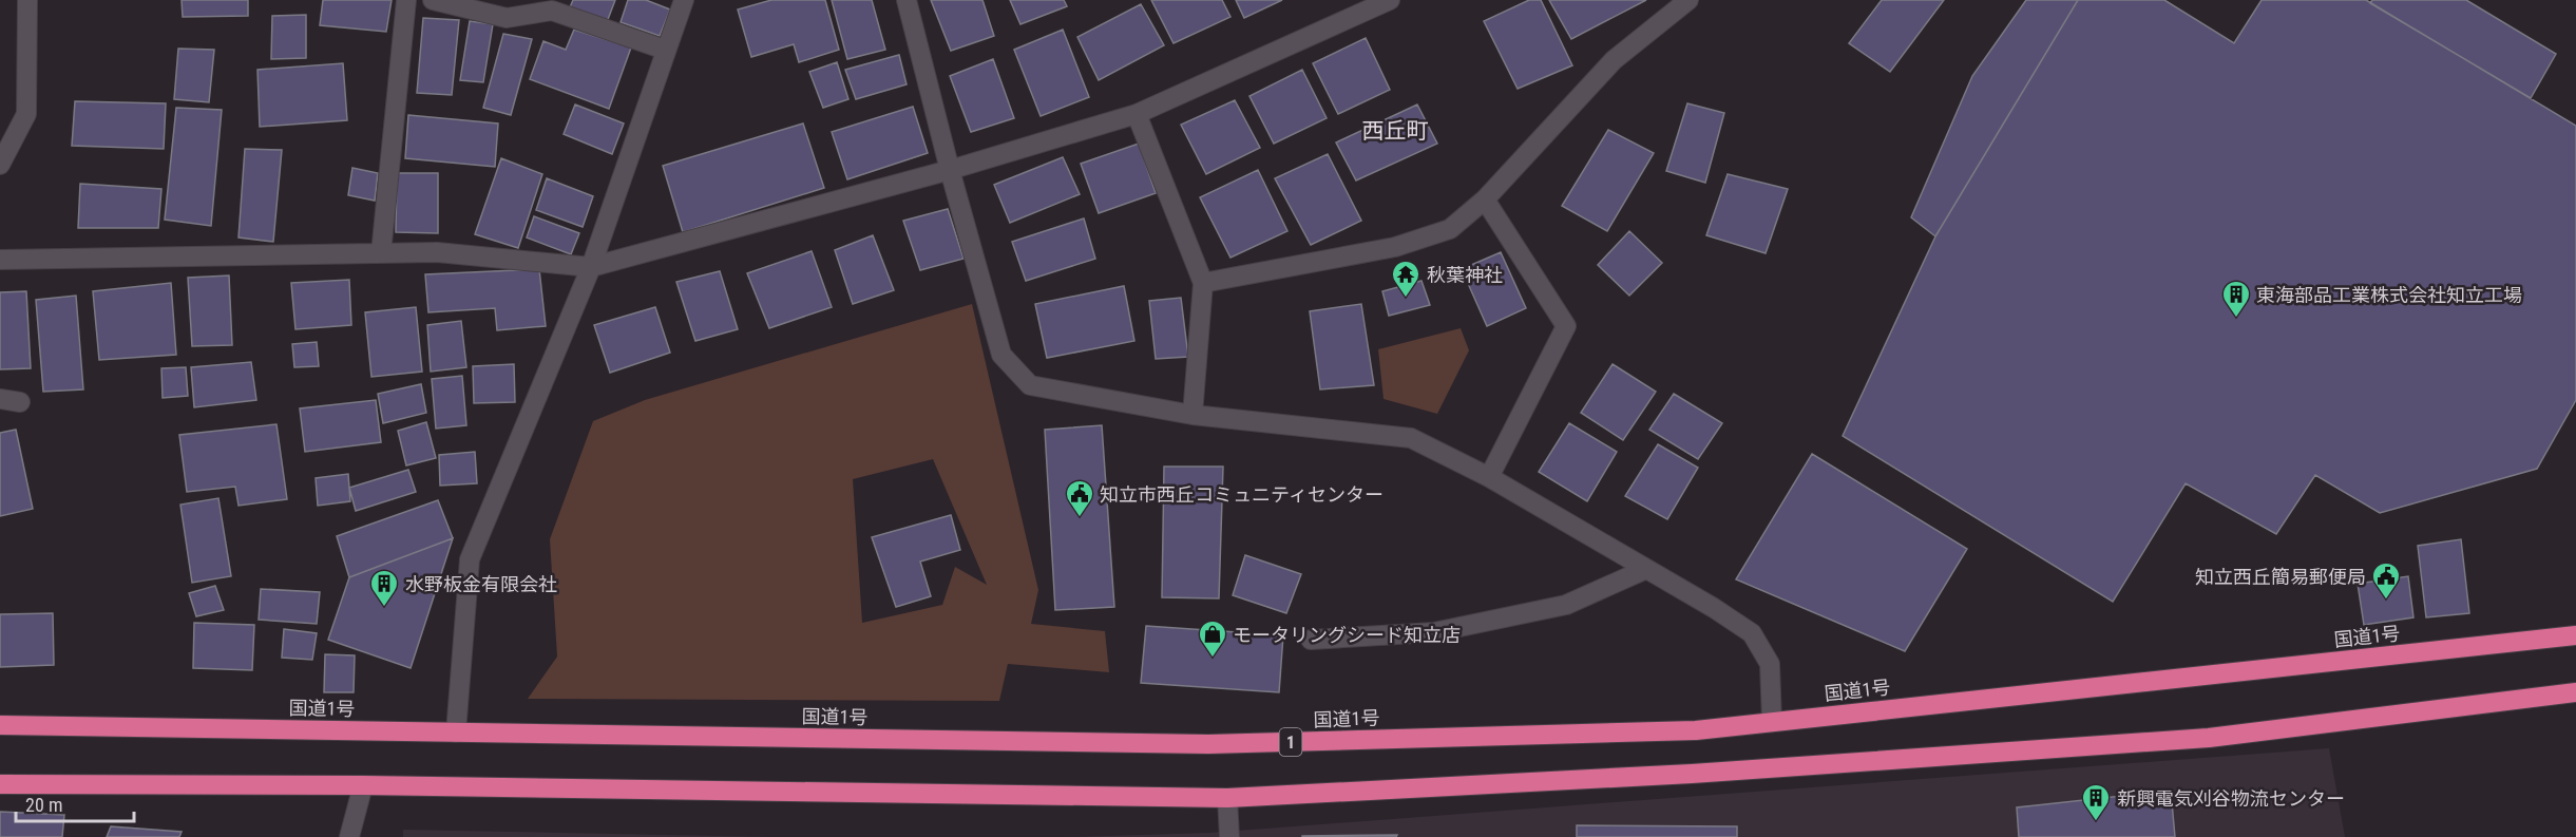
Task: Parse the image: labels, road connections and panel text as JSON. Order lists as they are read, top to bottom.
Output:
{
  "streets": {
    "highway": ["国道1号", "1"]
  },
  "districts": ["西丘町"],
  "places": {
    "temple": ["秋葉神社"],
    "building": ["東海部品工業株式会社知立工場", "水野板金有限会社", "新興電気刈谷物流センター"],
    "public building": ["知立市西丘コミュニティセンター", "知立西丘簡易郵便局"],
    "shop": ["モータリングシード知立店"]
  },
  "scale_bar": "20 m"
}
